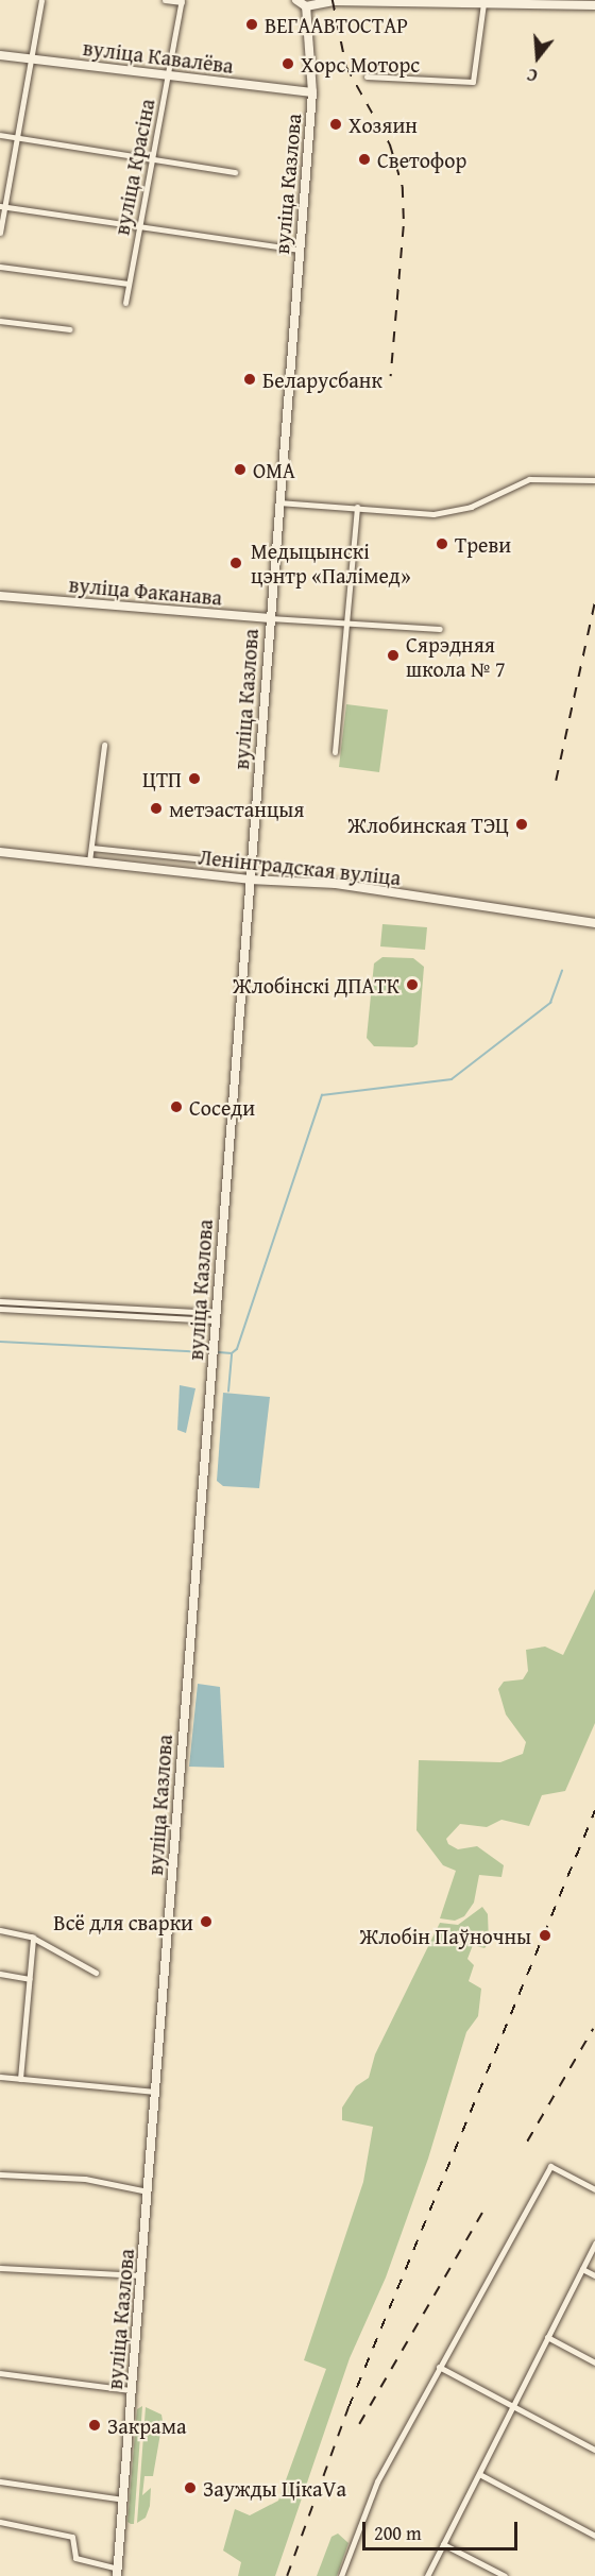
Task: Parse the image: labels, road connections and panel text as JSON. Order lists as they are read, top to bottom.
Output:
{
  "streets": {
    "main road": [
      "вуліца Кавалёва",
      "вуліца Казлова",
      "вуліца Факанава",
      "Ленінградская вуліца"
    ],
    "street": ["вуліца Красіна"]
  },
  "crossings": [
    ["вуліца Кавалёва", "вуліца Красіна"],
    ["вуліца Кавалёва", "вуліца Казлова"],
    ["вуліца Казлова", "вуліца Факанава"],
    ["вуліца Казлова", "Ленінградская вуліца"]
  ],
  "places": [
    "ВЕГААВТОСТАР",
    "Хорс Моторс",
    "Хозяин",
    "Светофор",
    "Беларусбанк",
    "ОМА",
    "Треви",
    "Медыцынскі цэнтр «Палімед»",
    "Сярэдняя школа № 7",
    "ЦТП",
    "метэастанцыя",
    "Жлобинская ТЭЦ",
    "Жлобінскі ДПАТК",
    "Соседи",
    "Всё для сварки",
    "Жлобін Паўночны",
    "Закрама",
    "Заужды ЦікаVа"
  ],
  "scale_bar": "200 m",
  "north": "bottom"
}
